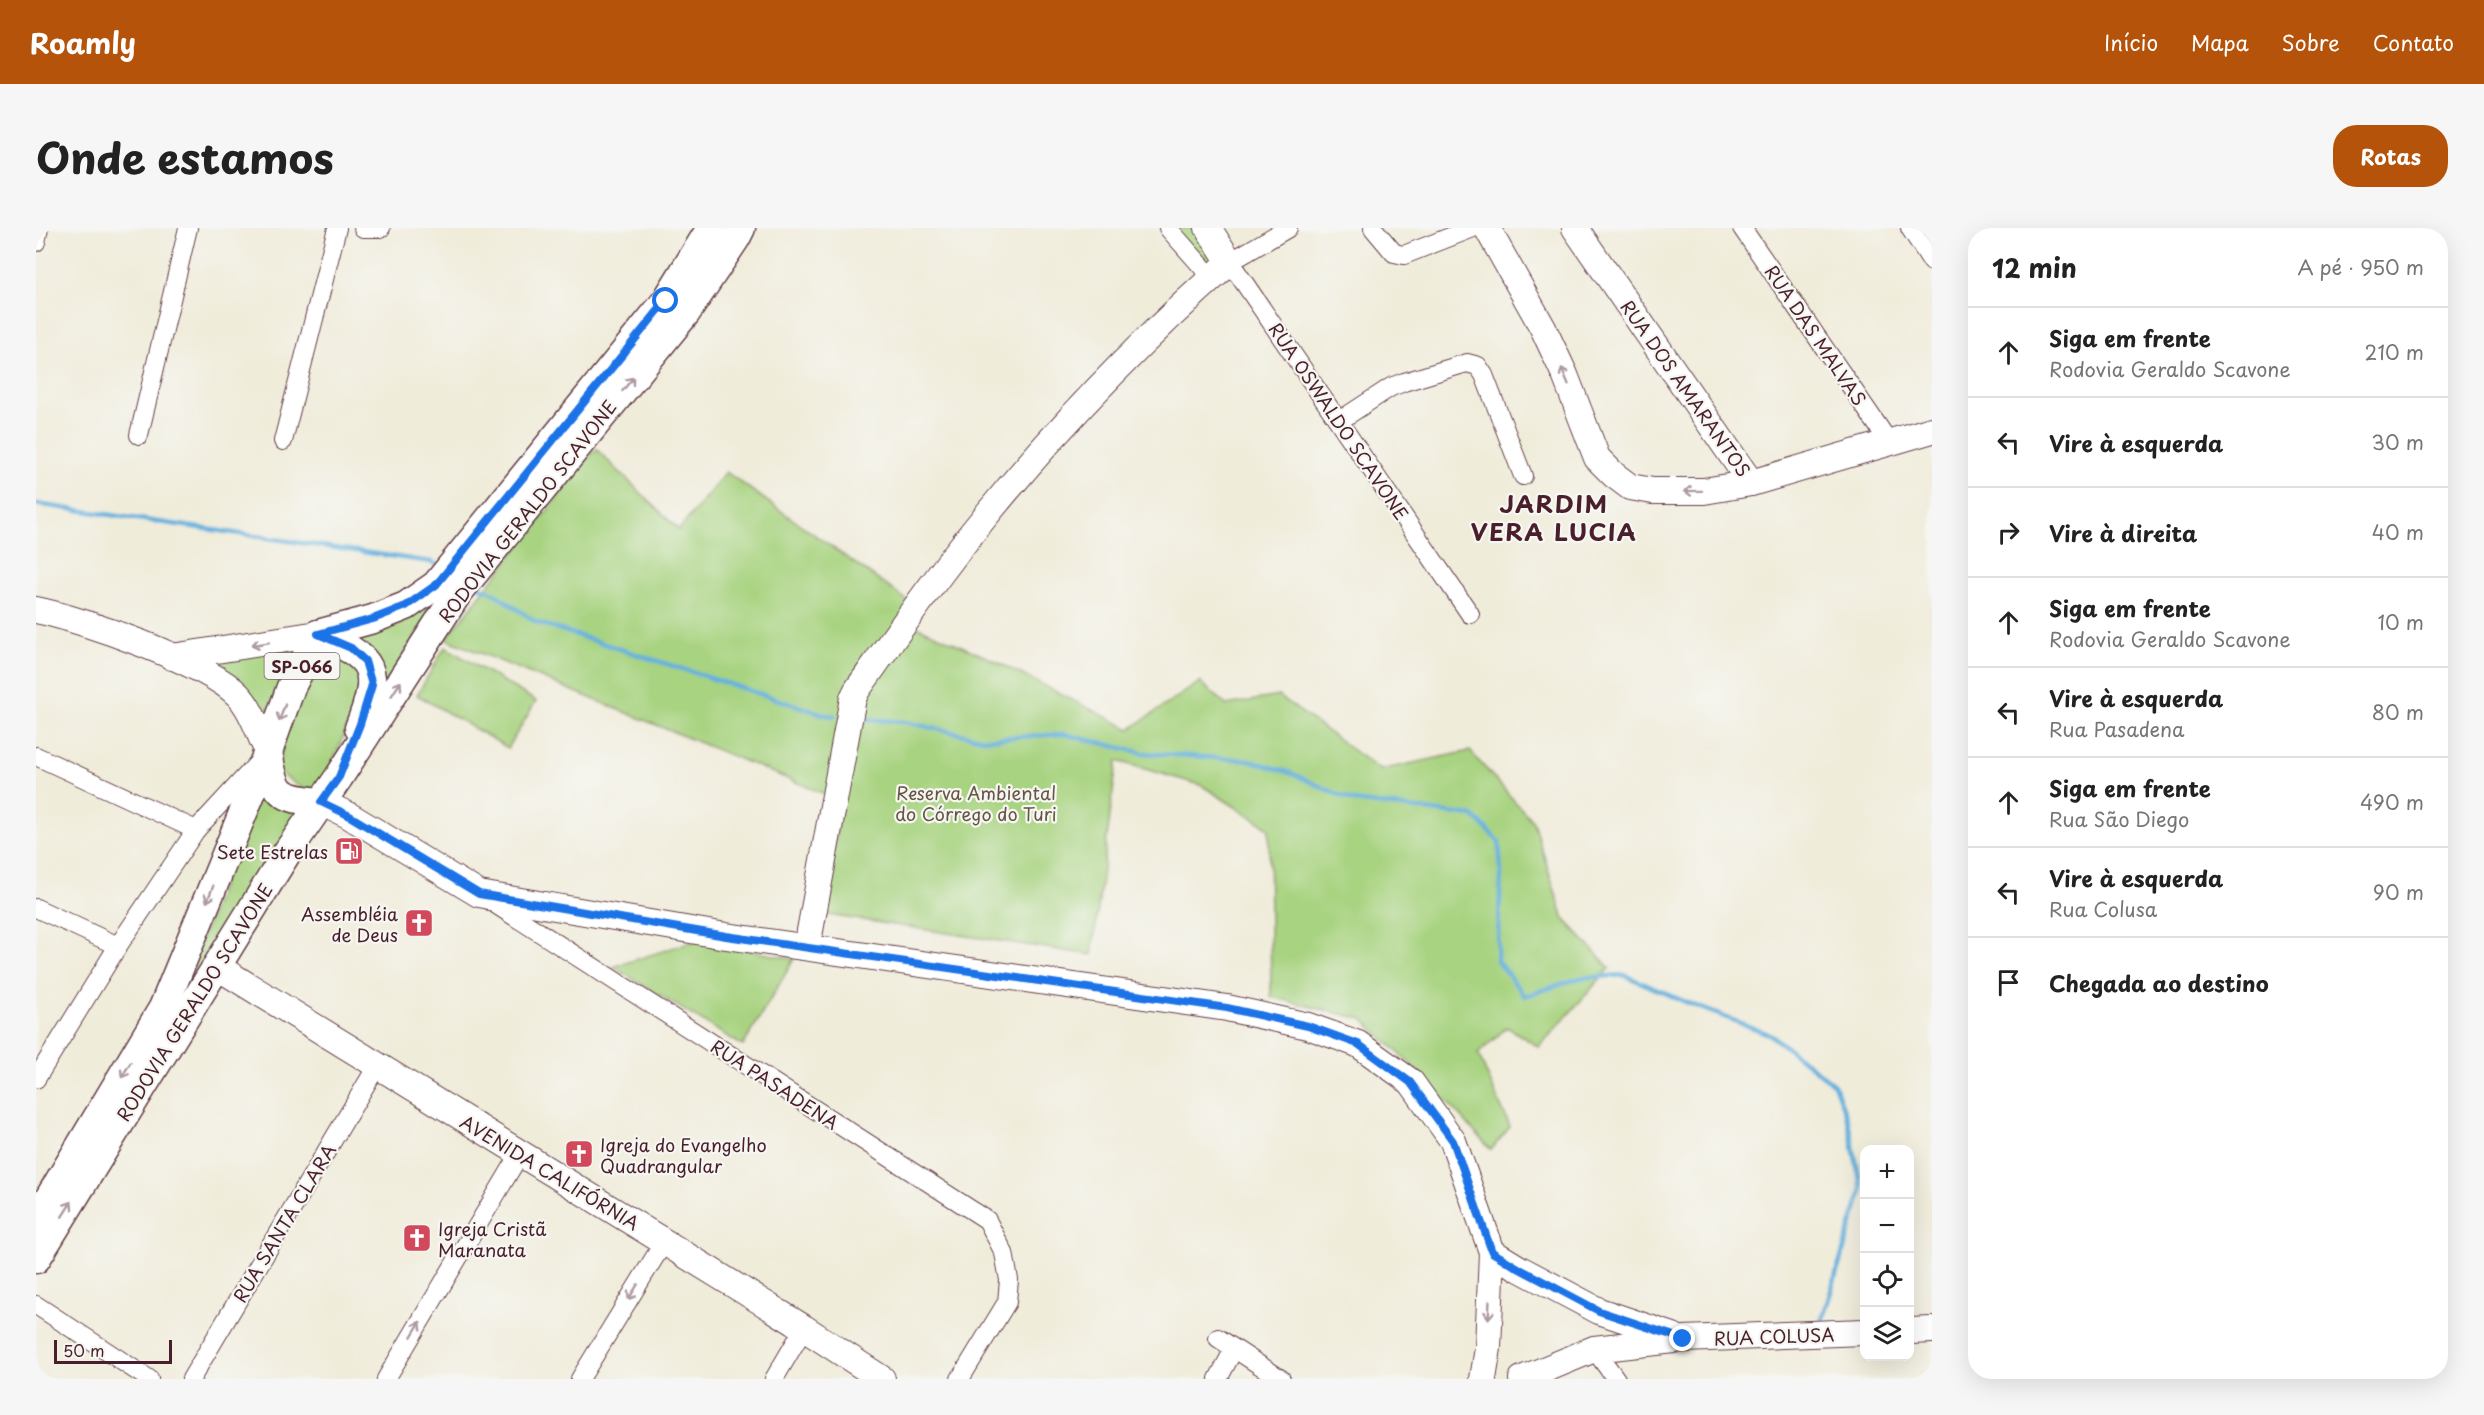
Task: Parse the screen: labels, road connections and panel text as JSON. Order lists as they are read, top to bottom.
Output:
{
  "streets": {
    "main road": ["RODOVIA GERALDO SCAVONE", "SP-066"],
    "street": [
      "RUA DAS MALVAS",
      "RUA DOS AMARANTOS",
      "RUA OSWALDO SCAVONE",
      "RUA PASADENA",
      "AVENIDA CALIFÓRNIA",
      "RUA SANTA CLARA",
      "RUA COLUSA"
    ]
  },
  "crossings": [
    ["RUA DAS MALVAS", "RUA DOS AMARANTOS"],
    ["RODOVIA GERALDO SCAVONE", "RUA PASADENA"],
    ["RODOVIA GERALDO SCAVONE", "AVENIDA CALIFÓRNIA"],
    ["AVENIDA CALIFÓRNIA", "RUA SANTA CLARA"]
  ],
  "districts": ["JARDIM VERA LUCIA"],
  "parks": ["Reserva Ambiental do Córrego do Turi"],
  "places": {
    "fuel station": ["Sete Estrelas"],
    "church": ["Assembléia de Deus", "Igreja do Evangelho Quadrangular", "Igreja Cristã Maranata"]
  },
  "scale_bar": "50 m",
  "page": {
    "header": "Roamly",
    "nav": [
      "Início",
      "Mapa",
      "Sobre",
      "Contato"
    ],
    "title": "Onde estamos",
    "buttons": "Rotas",
    "heading": ["12 min", "A pé · 950 m"],
    "list": [
      ["Siga em frente", "Rodovia Geraldo Scavone", "210 m"],
      ["Vire à esquerda", "30 m"],
      ["Vire à direita", "40 m"],
      ["Siga em frente", "Rodovia Geraldo Scavone", "10 m"],
      ["Vire à esquerda", "Rua Pasadena", "80 m"],
      ["Siga em frente", "Rua São Diego", "490 m"],
      ["Vire à esquerda", "Rua Colusa", "90 m"],
      "Chegada ao destino"
    ],
    "map_buttons": ["+", "−"],
    "scale": "50 m"
  }
}
